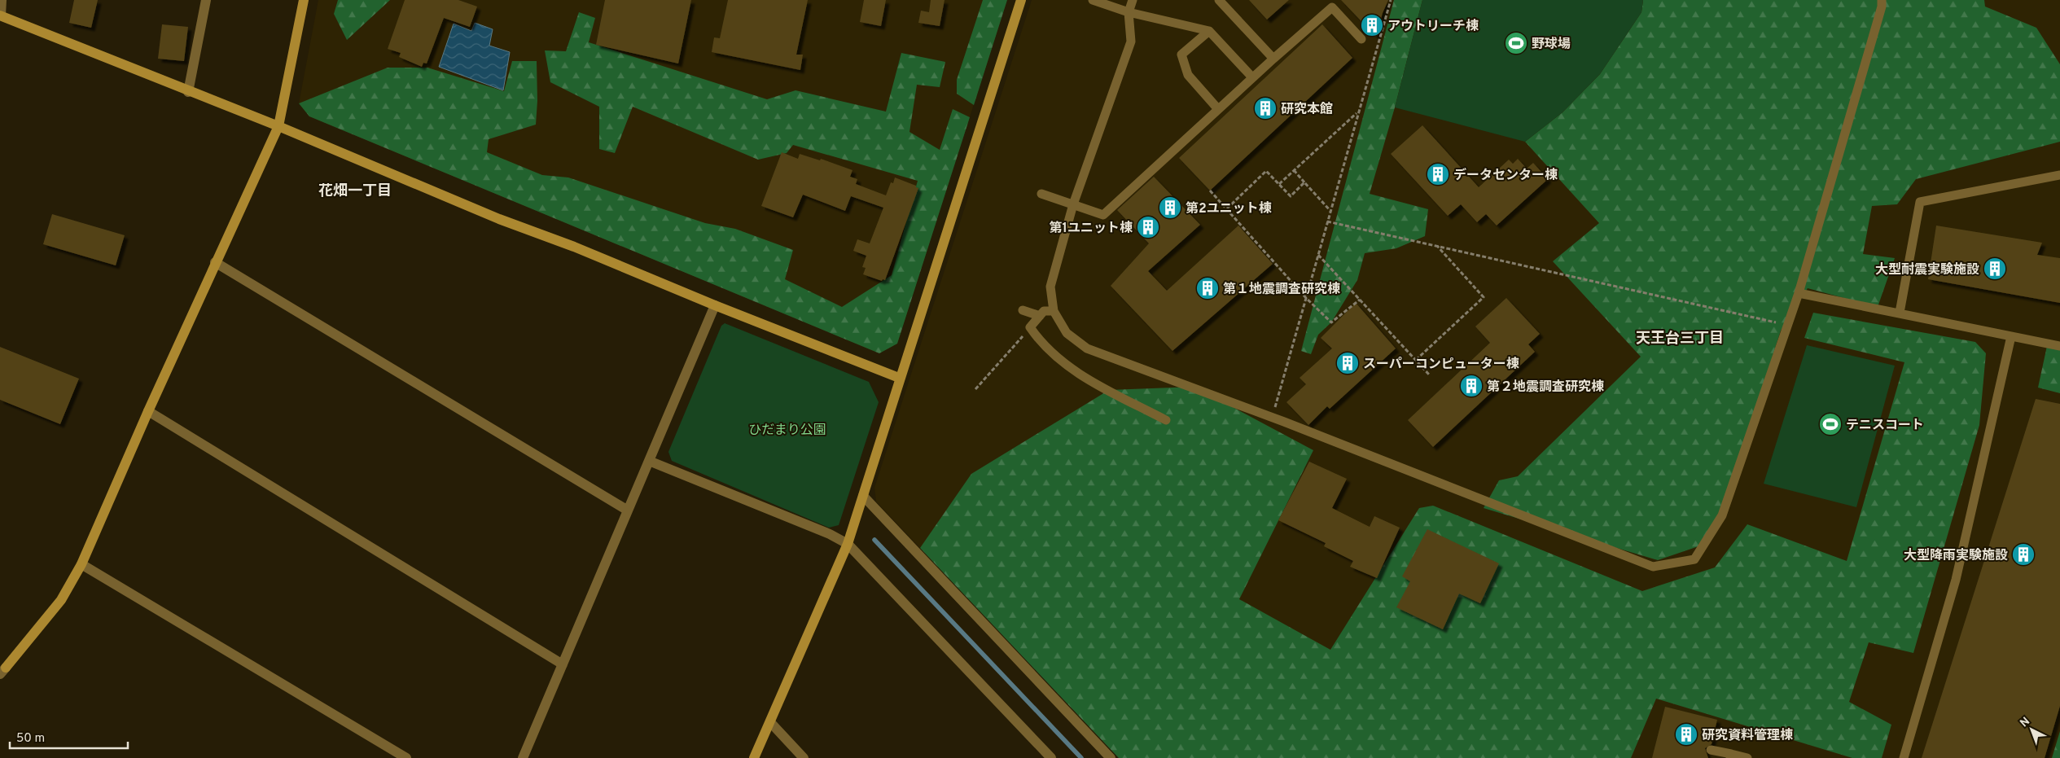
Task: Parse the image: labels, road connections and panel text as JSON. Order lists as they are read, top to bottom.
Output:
{
  "districts": ["花畑一丁目", "天王台三丁目"],
  "parks": ["ひだまり公園"],
  "places": {
    "building": [
      "アウトリーチ棟",
      "研究本館",
      "データセンター棟",
      "第2ユニット棟",
      "第1ユニット棟",
      "大型耐震実験施設",
      "第１地震調査研究棟",
      "スーパーコンピューター棟",
      "第２地震調査研究棟",
      "大型降雨実験施設",
      "研究資料管理棟"
    ],
    "sports": ["野球場", "テニスコート"]
  },
  "scale_bar": "50 m",
  "north": "top left"
}
